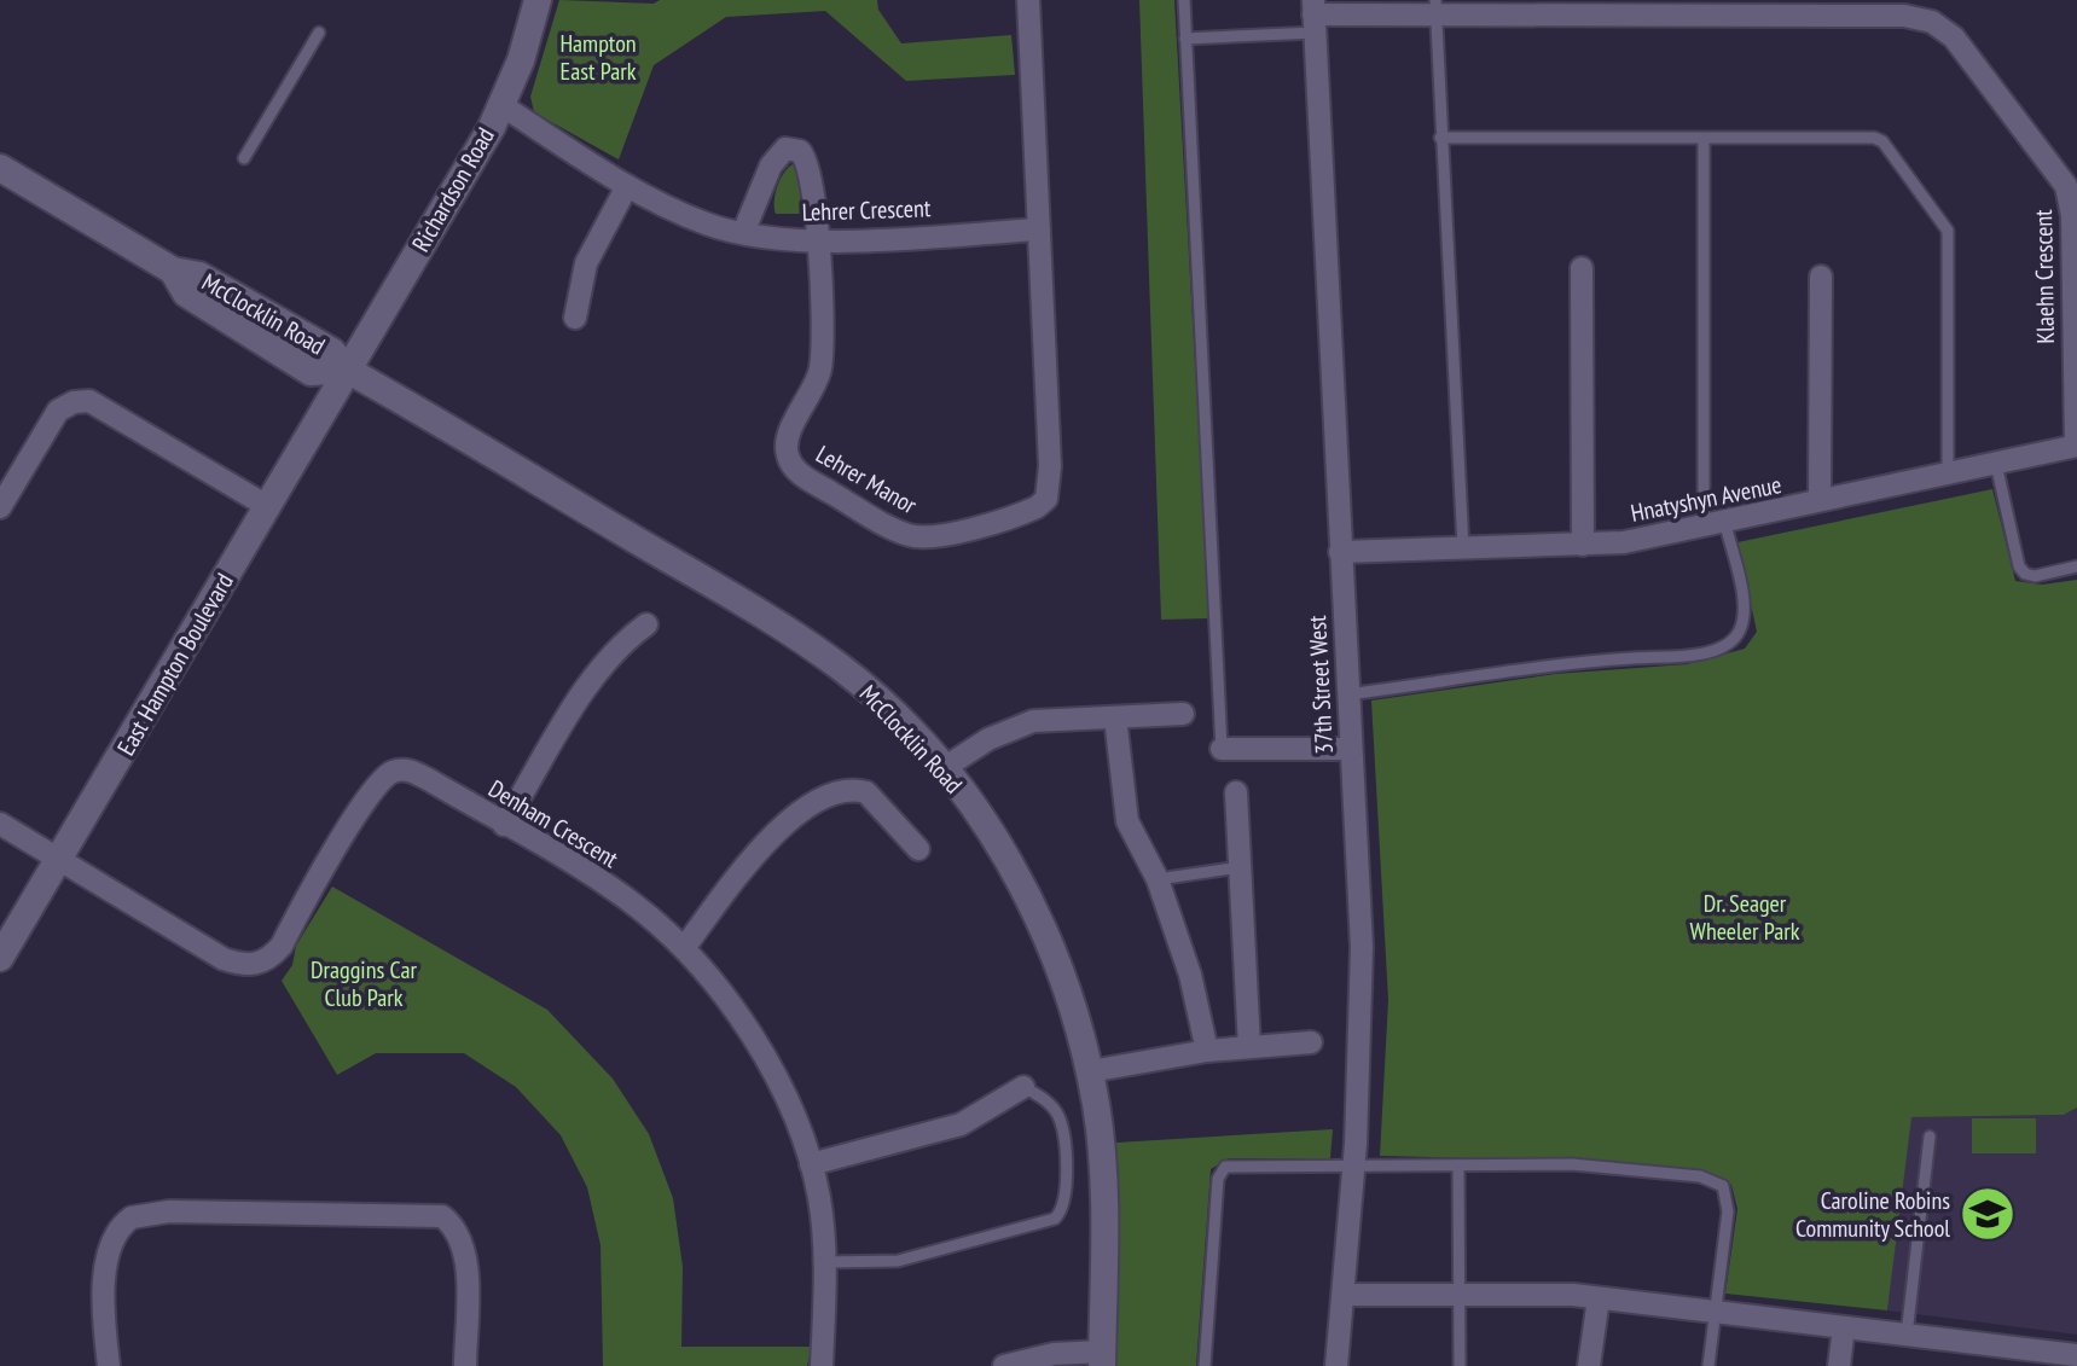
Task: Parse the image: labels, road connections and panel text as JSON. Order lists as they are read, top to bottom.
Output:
{
  "streets": {
    "street": [
      "Richardson Road",
      "Lehrer Crescent",
      "Klaehn Crescent",
      "McClocklin Road",
      "Lehrer Manor",
      "Hnatyshyn Avenue",
      "East Hampton Boulevard",
      "37th Street West",
      "Denham Crescent"
    ]
  },
  "crossings": [
    ["Richardson Road", "Lehrer Crescent"],
    ["Richardson Road", "McClocklin Road"],
    ["Richardson Road", "East Hampton Boulevard"],
    ["Lehrer Crescent", "Lehrer Manor"],
    ["Klaehn Crescent", "Hnatyshyn Avenue"],
    ["Klaehn Crescent", "37th Street West"],
    ["McClocklin Road", "East Hampton Boulevard"],
    ["Hnatyshyn Avenue", "37th Street West"],
    ["East Hampton Boulevard", "Denham Crescent"]
  ],
  "parks": ["Hampton East Park", "Dr. Seager Wheeler Park", "Draggins Car Club Park"],
  "places": {
    "school or university": ["Caroline Robins Community School"]
  }
}
